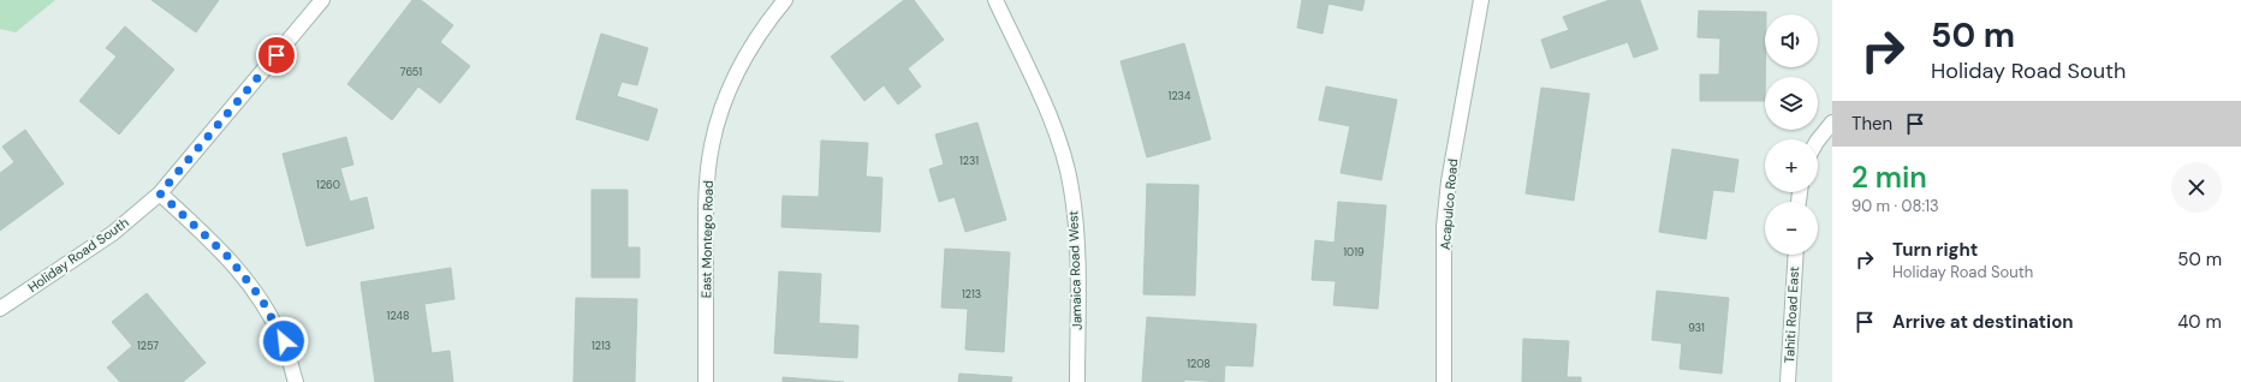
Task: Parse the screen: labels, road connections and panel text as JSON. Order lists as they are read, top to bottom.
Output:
{
  "streets": {
    "street": [
      "Acapulco Road",
      "East Montego Road",
      "Holiday Road South",
      "Jamaica Road West",
      "Tahiti Road East"
    ]
  },
  "house_numbers": [
    "7651",
    "1234",
    "1231",
    "1260",
    "1019",
    "1213",
    "1248",
    "931",
    "1257",
    "1213",
    "1208"
  ],
  "page": {
    "turn": ["50 m", "Holiday Road South"],
    "map_buttons": ["+", "−"],
    "then": "Then",
    "heading": ["2 min", "90 m · 08:13"],
    "list": [
      {
        "name": "Turn right",
        "note": "Holiday Road South",
        "value": "50 m"
      },
      {
        "name": "Arrive at destination",
        "value": "40 m"
      }
    ]
  }
}
